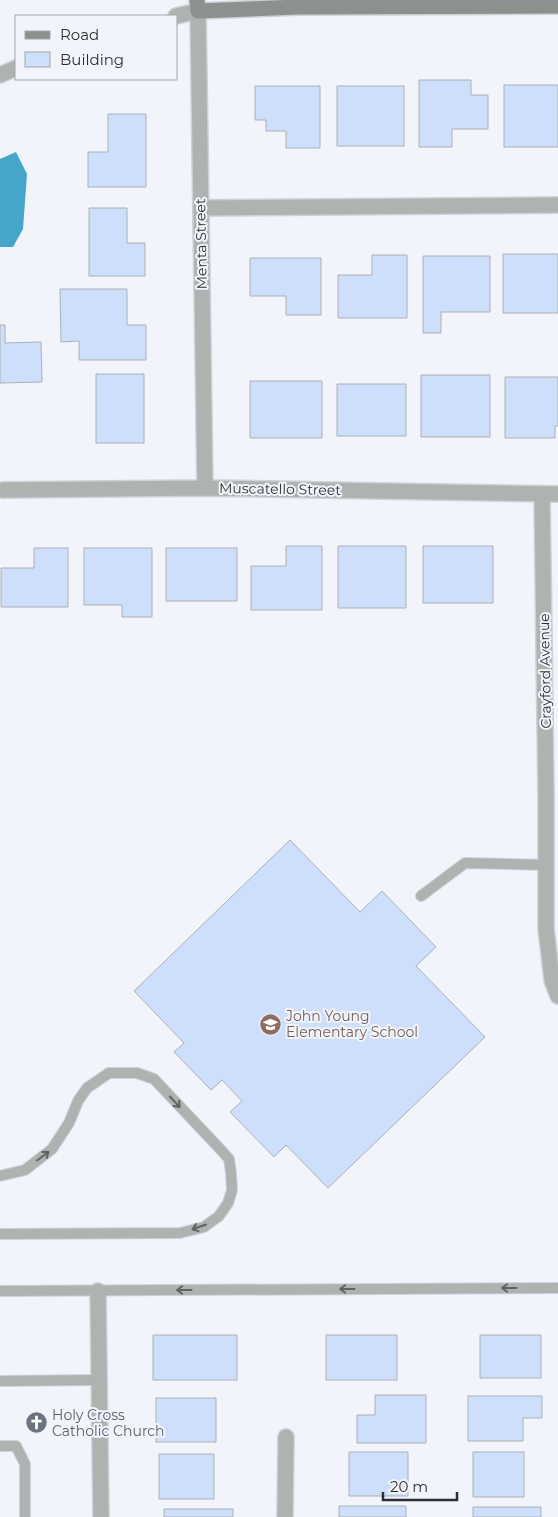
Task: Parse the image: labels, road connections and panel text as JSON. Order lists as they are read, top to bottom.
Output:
{
  "streets": {
    "street": ["Menta Street", "Muscatello Street", "Crayford Avenue"]
  },
  "crossings": [
    ["Menta Street", "Muscatello Street"],
    ["Muscatello Street", "Crayford Avenue"]
  ],
  "places": {
    "school or university": ["John Young Elementary School"],
    "church": ["Holy Cross Catholic Church"]
  },
  "legend": ["Road", "Building"],
  "scale_bar": "20 m"
}
